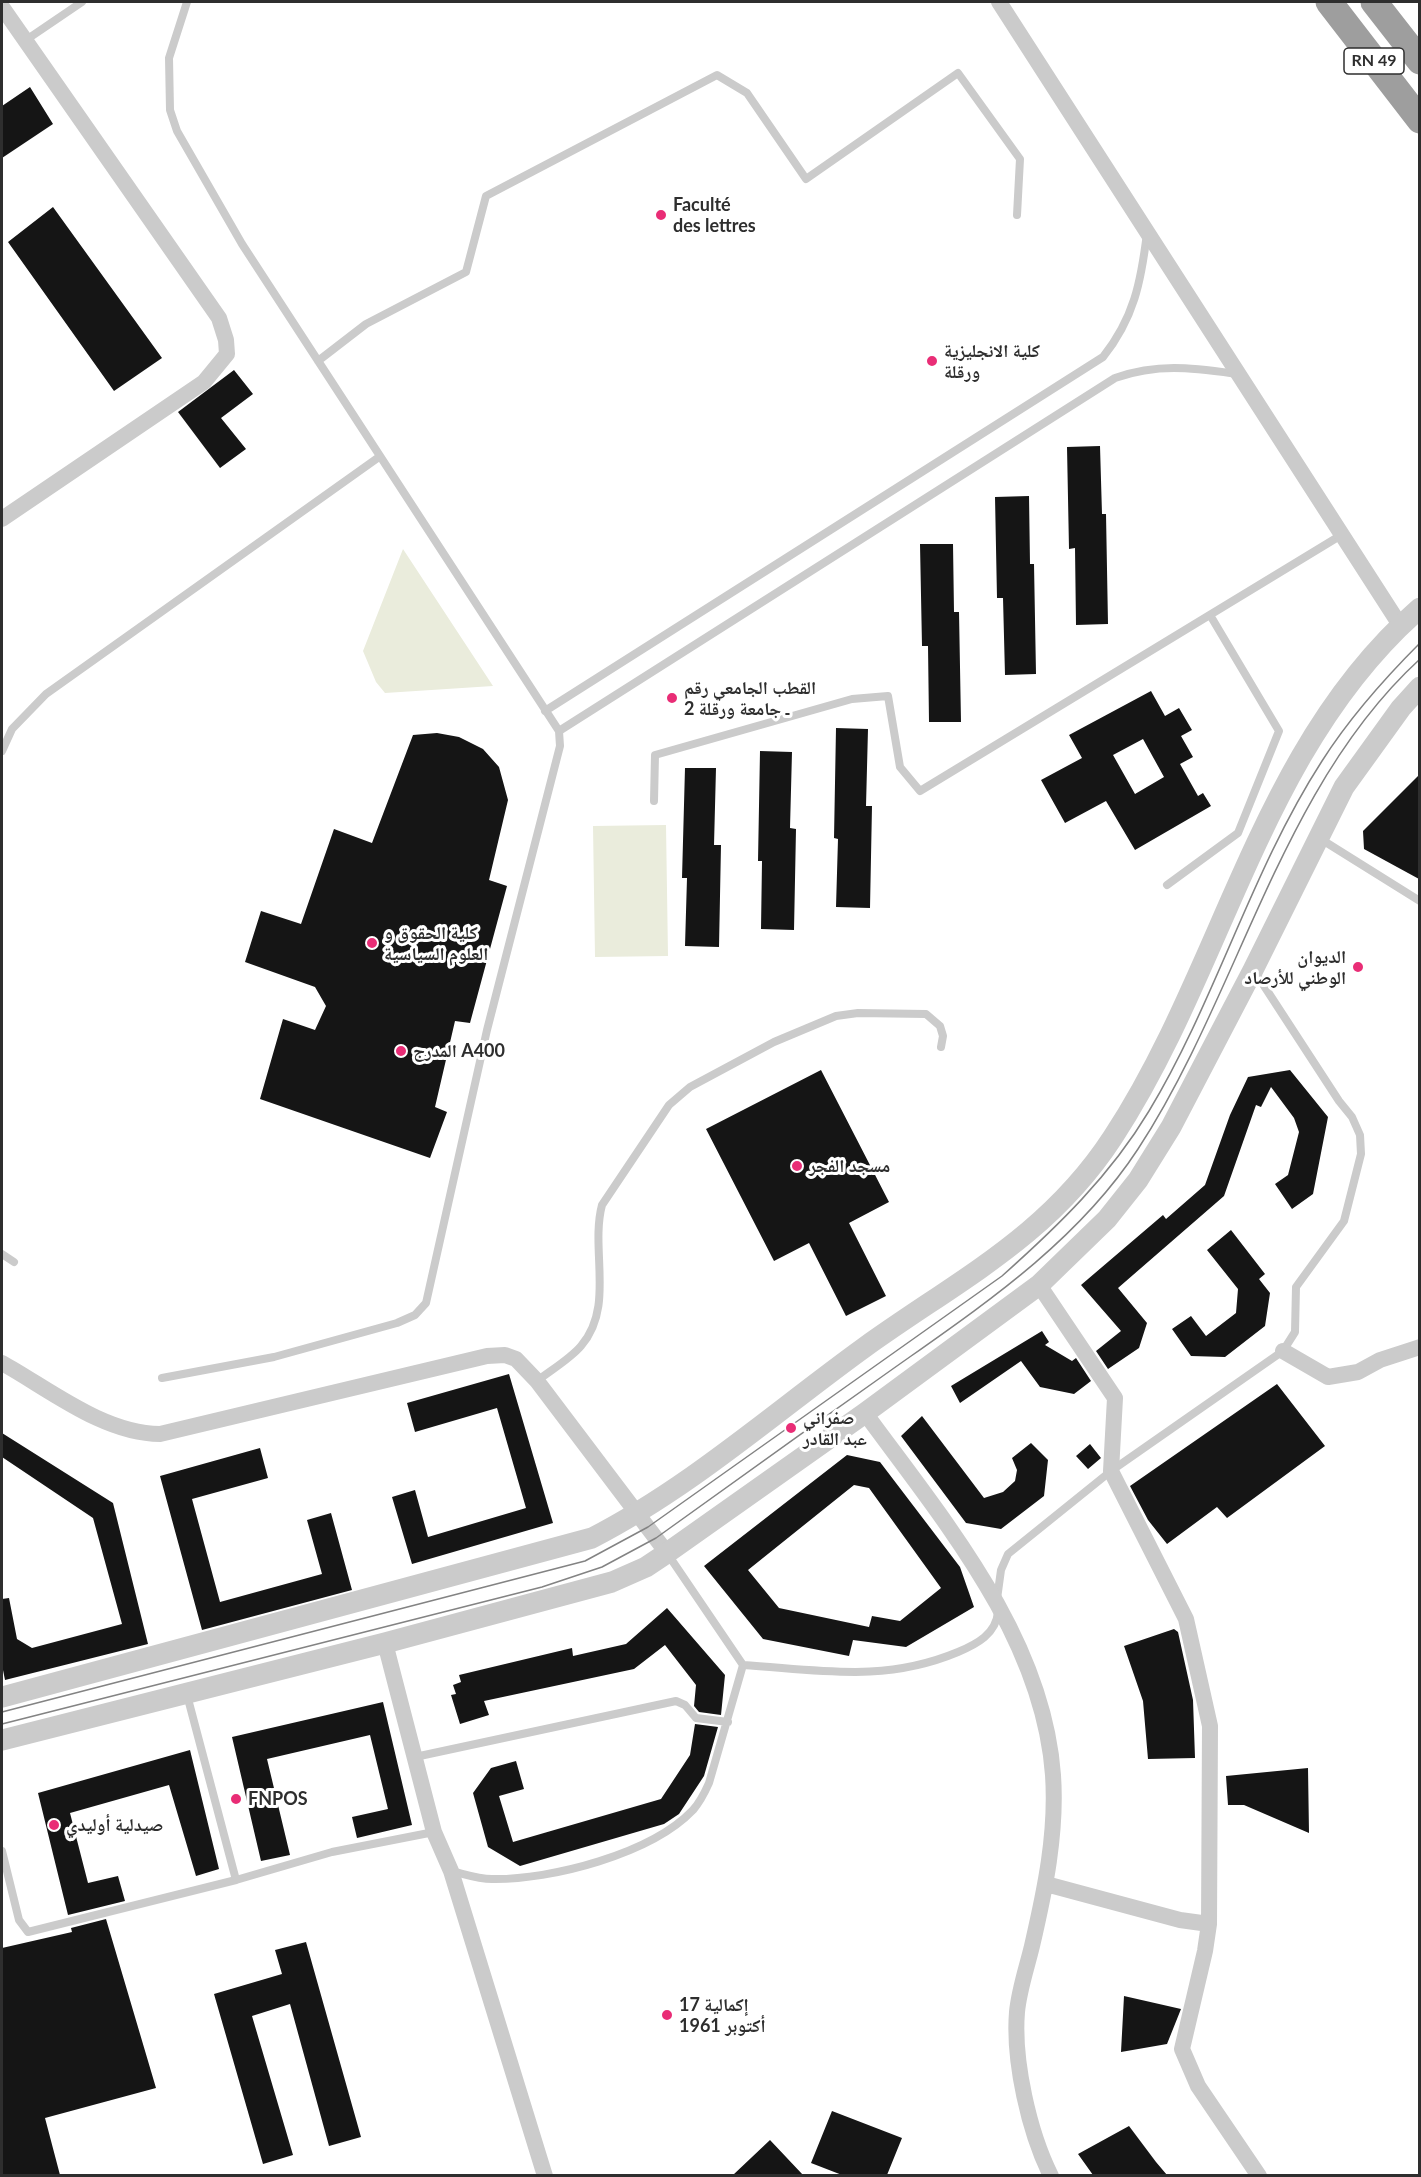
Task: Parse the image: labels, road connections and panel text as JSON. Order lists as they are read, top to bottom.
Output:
{
  "streets": {
    "highway": ["RN 49"]
  },
  "places": [
    "Faculté des lettres",
    "كلية الانجليزية ورقلة",
    "القطب الجامعي رقم 2 ـ جامعة ورقلة",
    "كلية الحقوق و العلوم السياسية",
    "الديوان الوطني للأرصاد",
    "المدرج A400",
    "مسجد الفجر",
    "صفراني عبد القادر",
    "FNPOS",
    "صيدلية أوليدي",
    "إكمالية 17 أكتوبر 1961"
  ]
}
